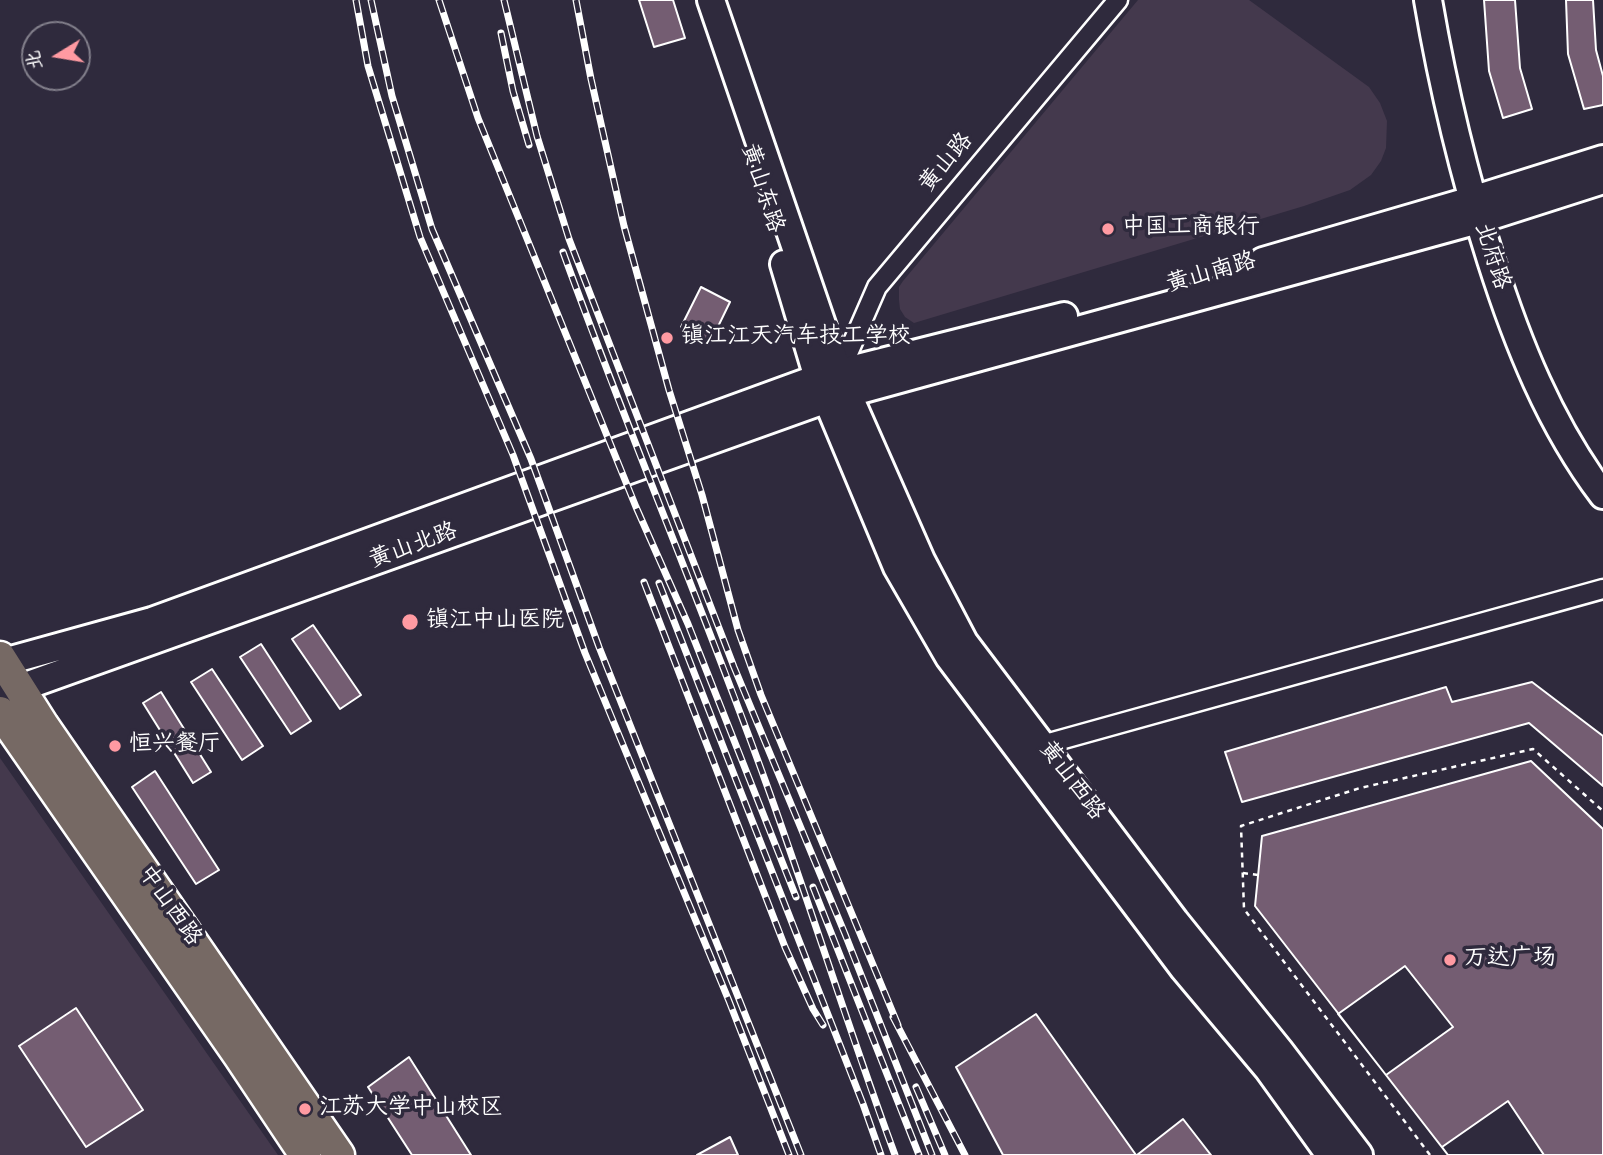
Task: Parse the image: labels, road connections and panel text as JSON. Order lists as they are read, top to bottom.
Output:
{
  "streets": {
    "main road": [
      "黄山东路",
      "北府路",
      "黄山南路",
      "黄山北路",
      "黄山西路",
      "中山西路"
    ],
    "street": ["黄山路"]
  },
  "crossings": [
    ["黄山路", "黄山东路"],
    ["黄山路", "黄山南路"],
    ["黄山路", "黄山北路"],
    ["黄山路", "黄山西路"],
    ["黄山东路", "黄山南路"],
    ["黄山东路", "黄山北路"],
    ["黄山东路", "黄山西路"],
    ["北府路", "黄山南路"],
    ["黄山南路", "黄山北路"],
    ["黄山南路", "黄山西路"],
    ["黄山北路", "黄山西路"],
    ["黄山北路", "中山西路"]
  ],
  "places": [
    "中国工商银行",
    "镇江江天汽车技工学校",
    "镇江中山医院",
    "恒兴餐厅",
    "万达广场",
    "江苏大学中山校区"
  ],
  "north": "left"
}
